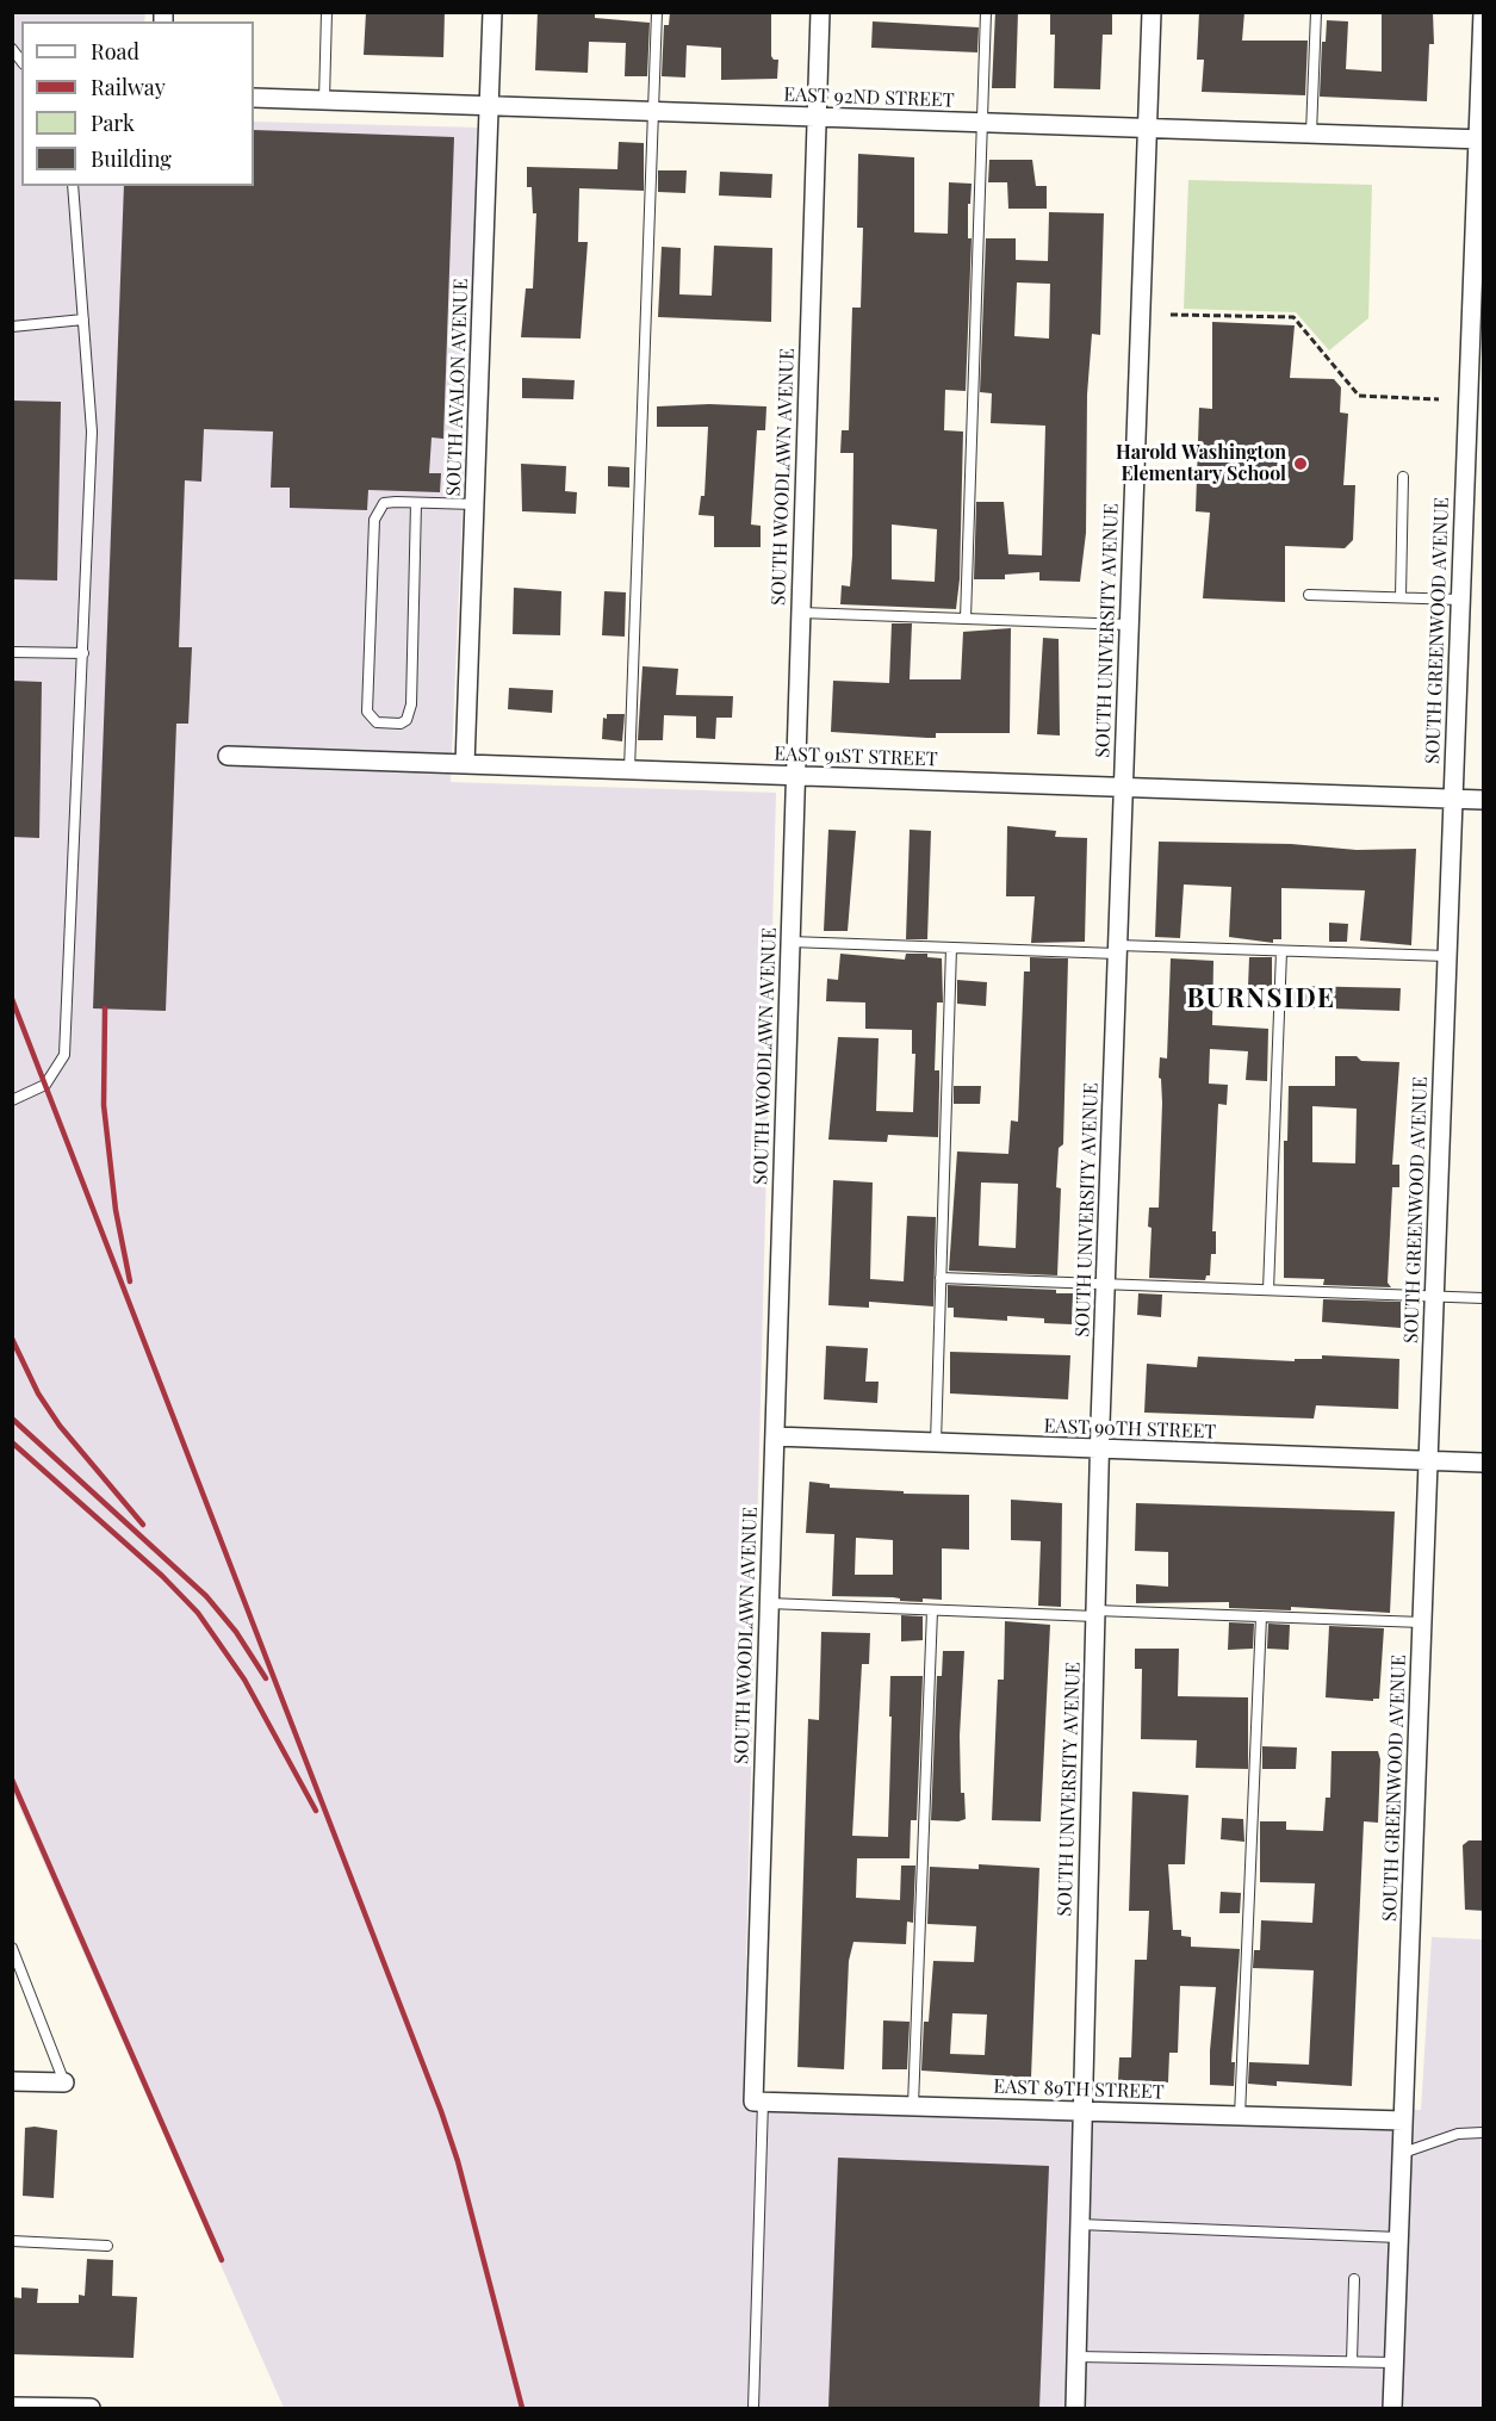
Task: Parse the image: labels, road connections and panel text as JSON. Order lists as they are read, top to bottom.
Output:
{
  "streets": {
    "street": [
      "EAST 92ND STREET",
      "SOUTH AVALON AVENUE",
      "SOUTH WOODLAWN AVENUE",
      "SOUTH UNIVERSITY AVENUE",
      "SOUTH GREENWOOD AVENUE",
      "EAST 91ST STREET",
      "EAST 90TH STREET",
      "EAST 89TH STREET"
    ]
  },
  "crossings": [
    ["EAST 92ND STREET", "SOUTH AVALON AVENUE"],
    ["EAST 92ND STREET", "SOUTH WOODLAWN AVENUE"],
    ["EAST 92ND STREET", "SOUTH UNIVERSITY AVENUE"],
    ["EAST 92ND STREET", "SOUTH GREENWOOD AVENUE"],
    ["SOUTH AVALON AVENUE", "EAST 91ST STREET"],
    ["SOUTH WOODLAWN AVENUE", "EAST 91ST STREET"],
    ["SOUTH WOODLAWN AVENUE", "EAST 90TH STREET"],
    ["SOUTH WOODLAWN AVENUE", "EAST 89TH STREET"],
    ["SOUTH UNIVERSITY AVENUE", "EAST 91ST STREET"],
    ["SOUTH UNIVERSITY AVENUE", "EAST 90TH STREET"],
    ["SOUTH UNIVERSITY AVENUE", "EAST 89TH STREET"],
    ["SOUTH GREENWOOD AVENUE", "EAST 91ST STREET"],
    ["SOUTH GREENWOOD AVENUE", "EAST 90TH STREET"],
    ["SOUTH GREENWOOD AVENUE", "EAST 89TH STREET"]
  ],
  "districts": ["BURNSIDE"],
  "places": ["Harold Washington Elementary School"],
  "legend": [
    "Road",
    "Railway",
    "Park",
    "Building"
  ]
}
